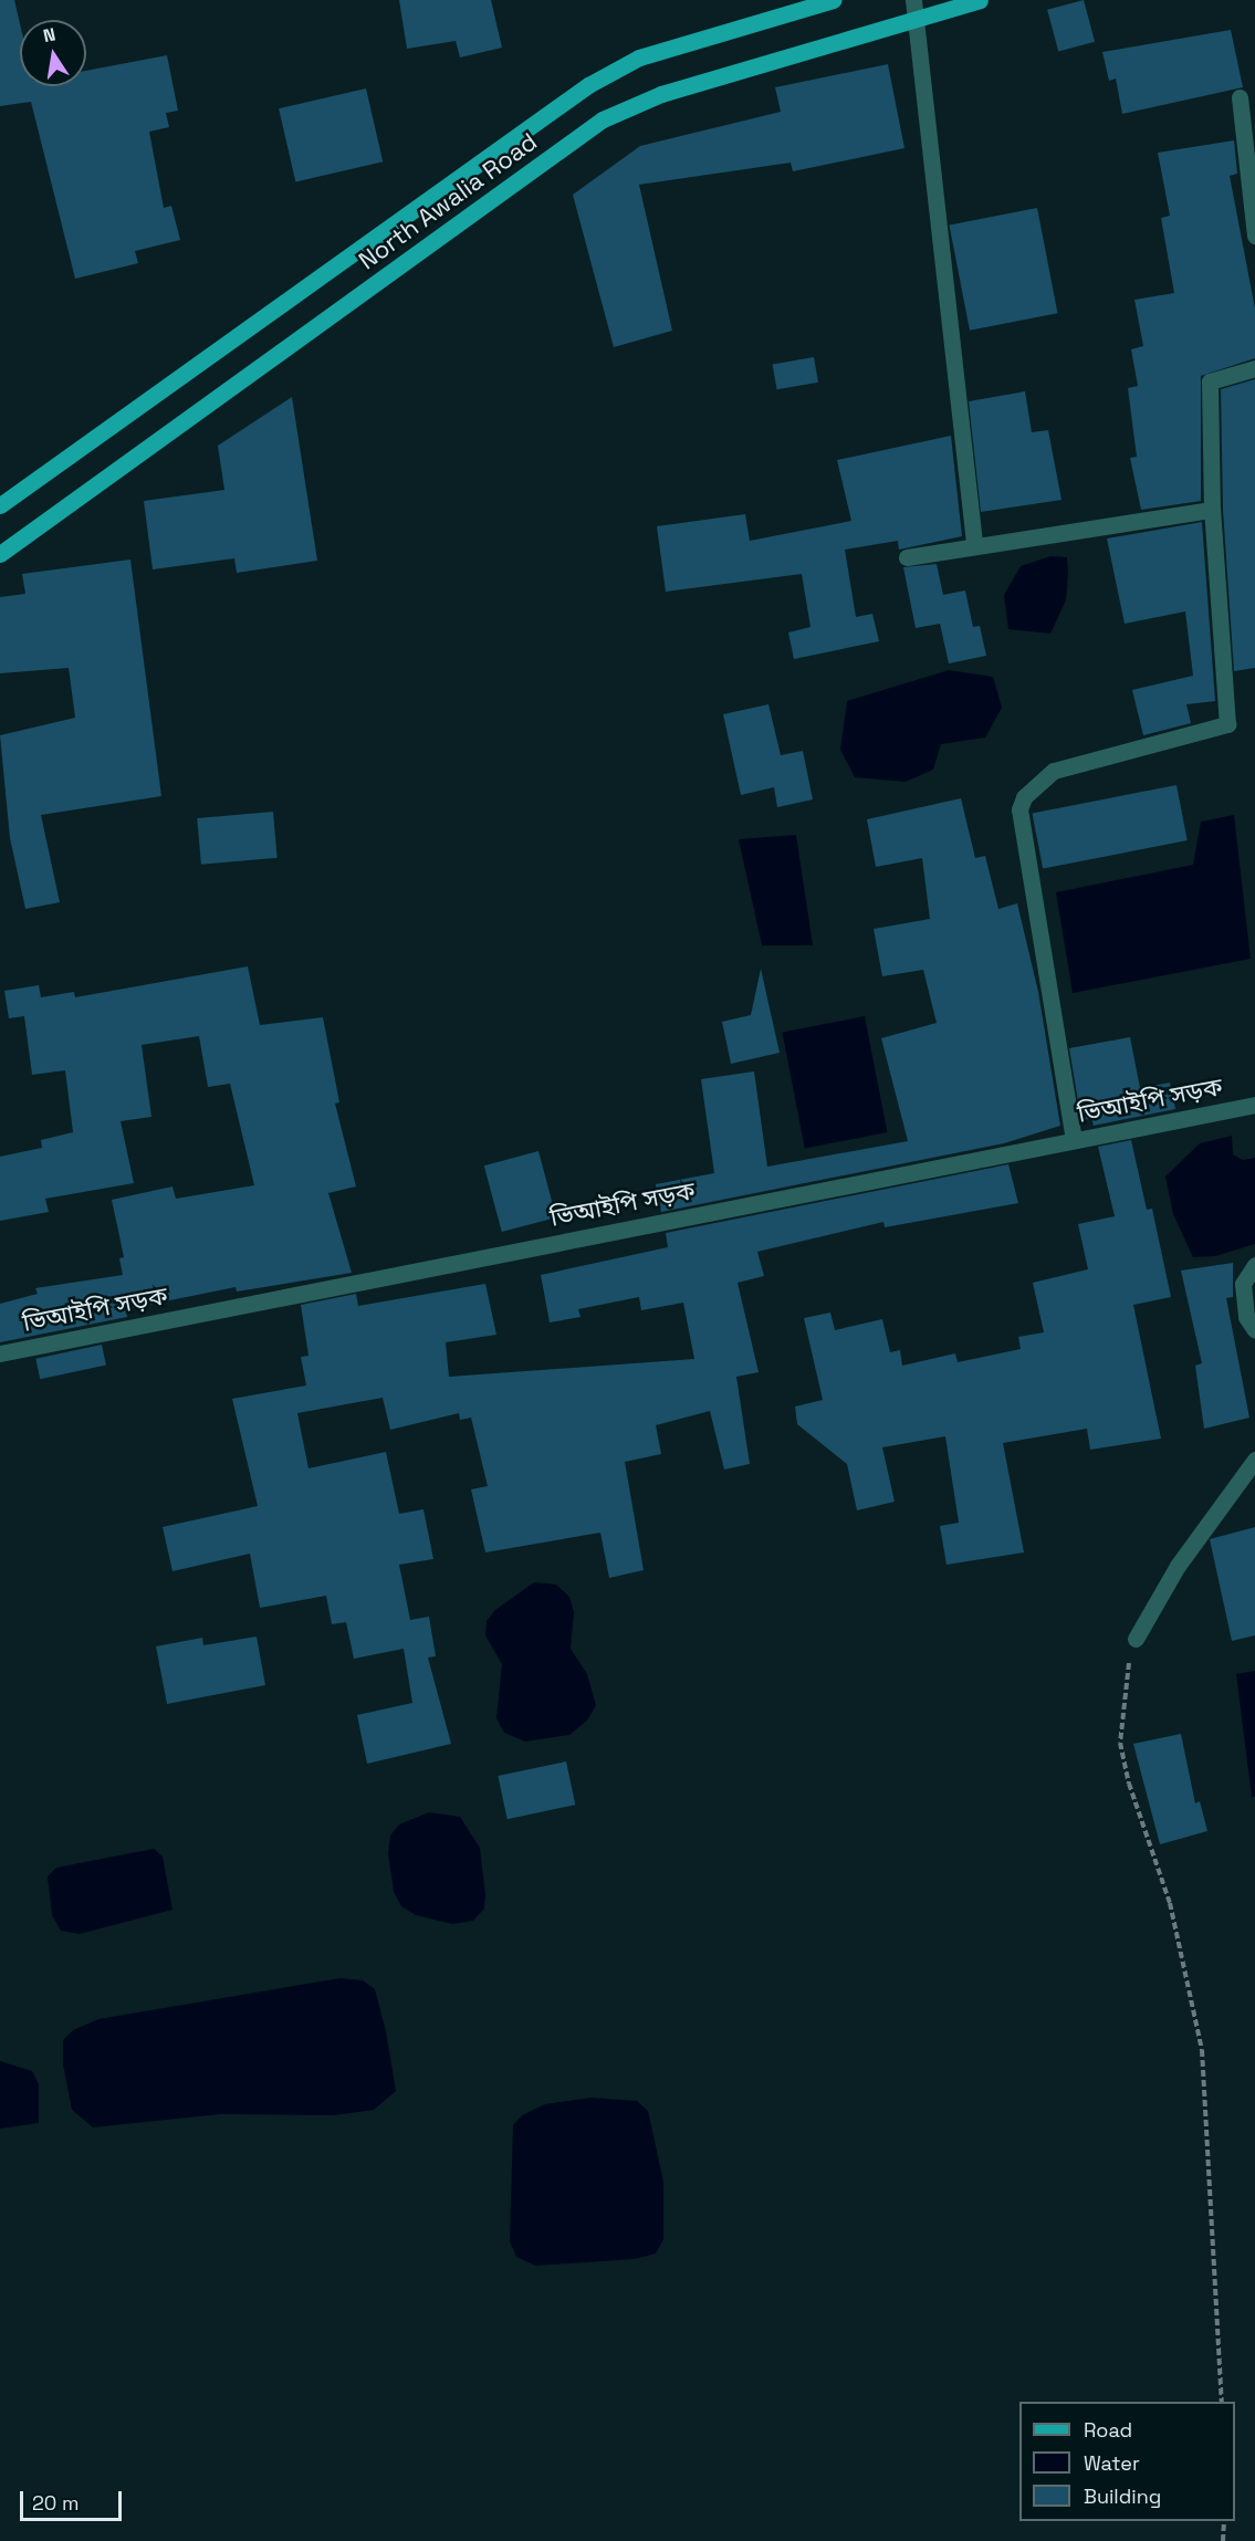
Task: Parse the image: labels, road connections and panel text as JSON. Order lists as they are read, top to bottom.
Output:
{
  "streets": {
    "main road": ["North Awalia Road"],
    "street": ["ভিআইপি সড়ক"]
  },
  "legend": ["Road", "Water", "Building"],
  "scale_bar": "20 m",
  "north": "top"
}
